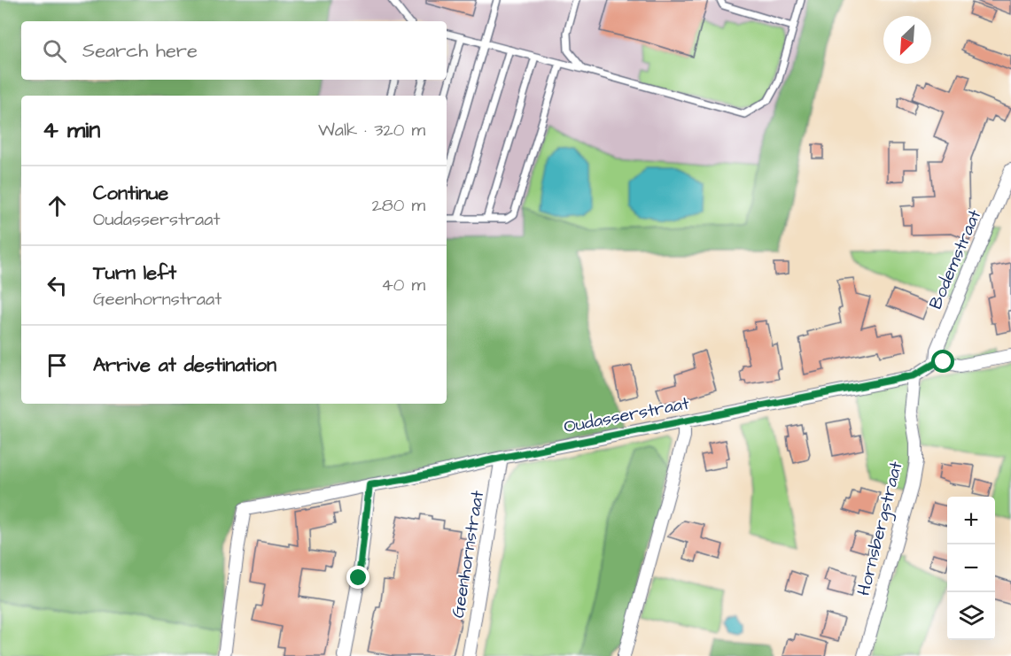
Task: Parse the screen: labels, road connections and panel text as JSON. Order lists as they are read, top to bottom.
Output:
{
  "streets": {
    "street": [
      "Bodemstraat",
      "Oudasserstraat",
      "Hornsbergstraat",
      "Geenhornstraat"
    ]
  },
  "crossings": [
    ["Bodemstraat", "Oudasserstraat"],
    ["Oudasserstraat", "Hornsbergstraat"],
    ["Oudasserstraat", "Geenhornstraat"]
  ],
  "north": "bottom left",
  "page": {
    "search": "Search here",
    "heading": ["4 min", "Walk · 320 m"],
    "list": [
      ["Continue", "Oudasserstraat", "280 m"],
      ["Turn left", "Geenhornstraat", "40 m"],
      "Arrive at destination"
    ],
    "map_buttons": ["+", "−"]
  }
}
